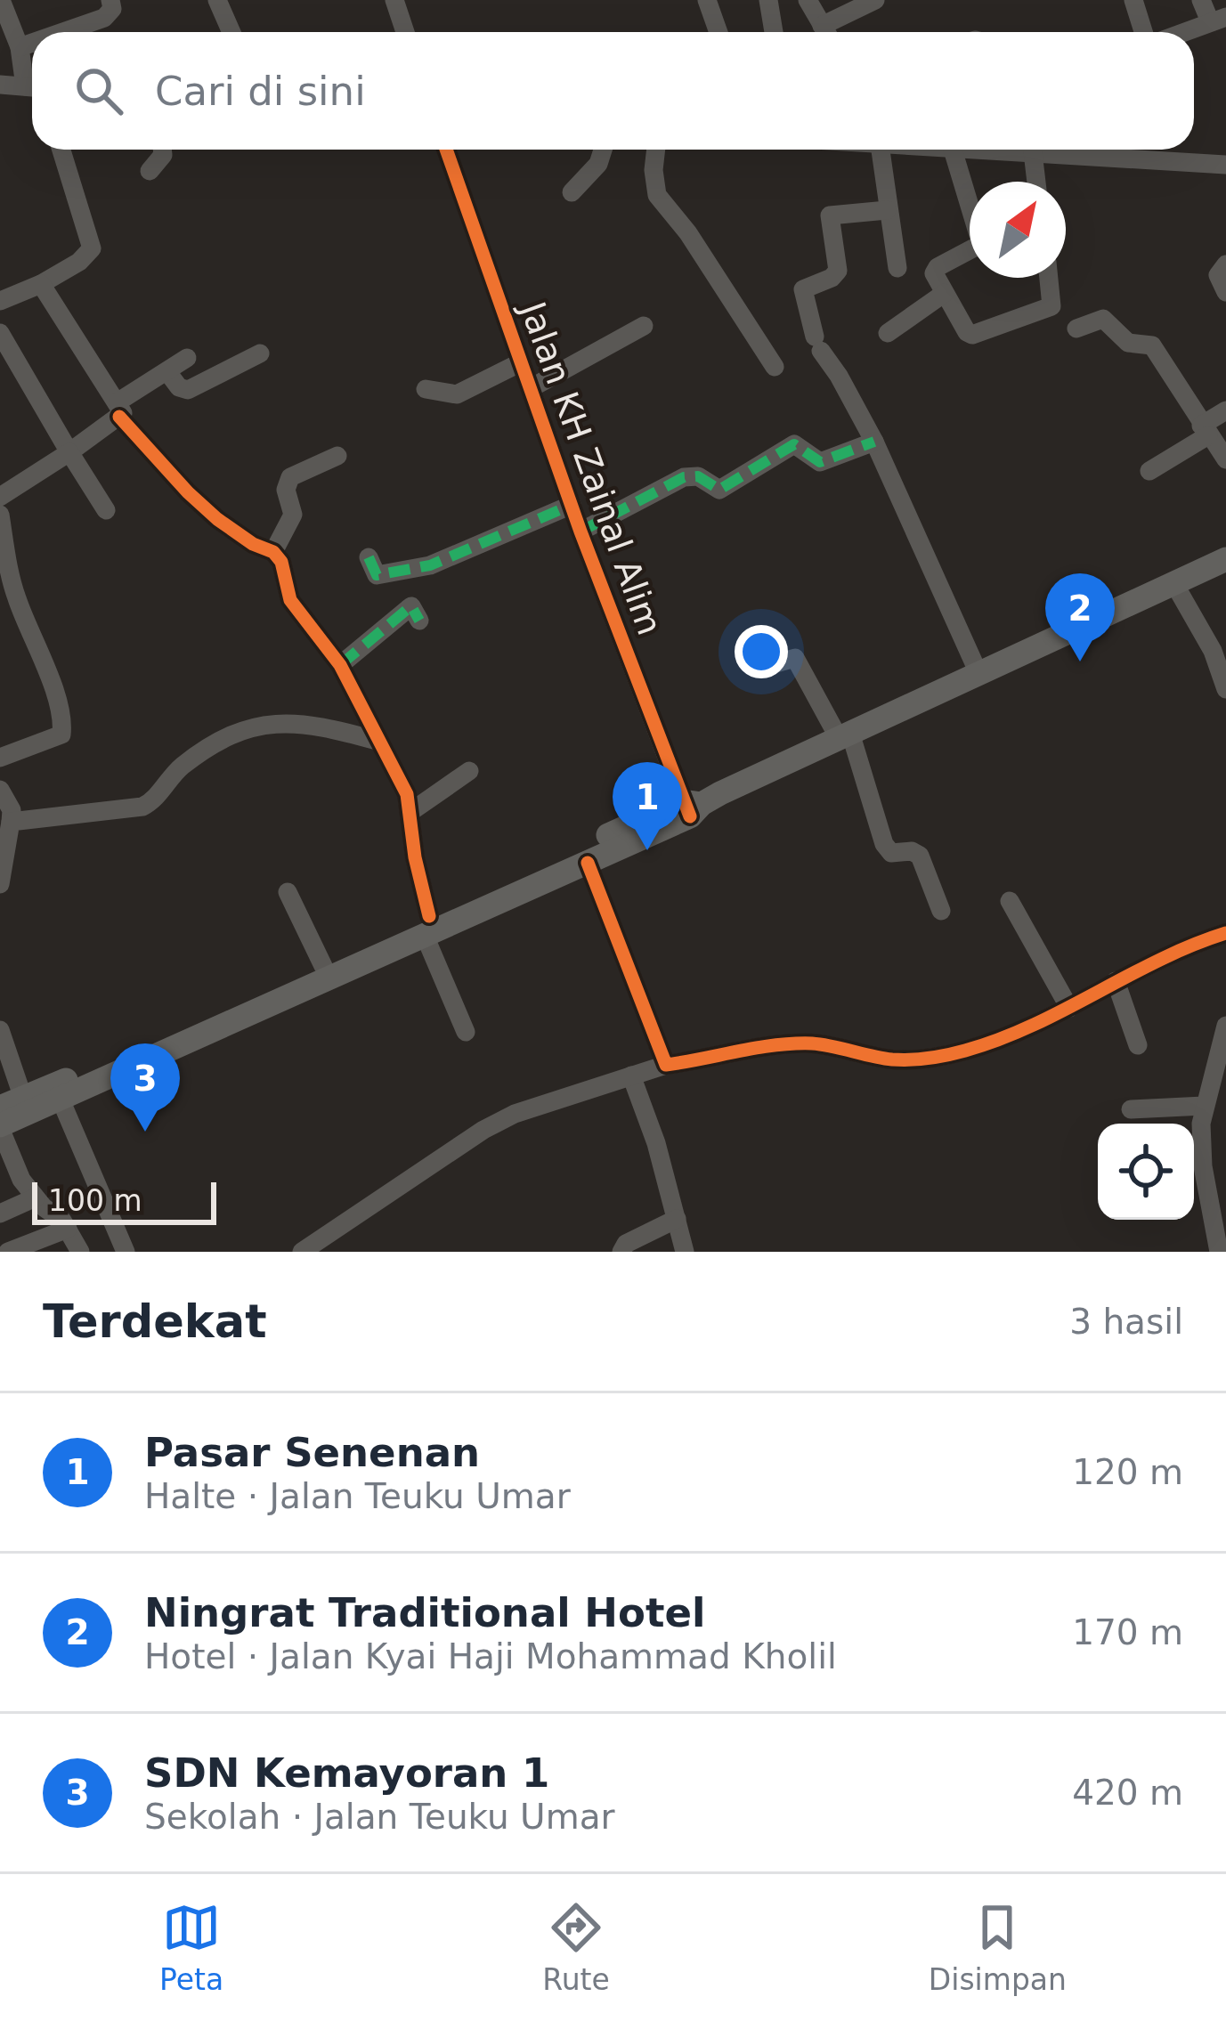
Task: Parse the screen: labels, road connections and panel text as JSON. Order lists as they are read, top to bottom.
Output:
{
  "streets": {
    "street": ["Jalan KH Zainal Alim"]
  },
  "scale_bar": "100 m",
  "north": "top right",
  "page": {
    "search": "Cari di sini",
    "pins": ["2", "1", "3"],
    "scale": "100 m",
    "heading": ["Terdekat", "3 hasil"],
    "list": [
      {
        "mark": "1",
        "name": "Pasar Senenan",
        "note": "Halte · Jalan Teuku Umar",
        "value": "120 m"
      },
      {
        "mark": "2",
        "name": "Ningrat Traditional Hotel",
        "note": "Hotel · Jalan Kyai Haji Mohammad Kholil",
        "value": "170 m"
      },
      {
        "mark": "3",
        "name": "SDN Kemayoran 1",
        "note": "Sekolah · Jalan Teuku Umar",
        "value": "420 m"
      }
    ],
    "nav": ["Peta", "Rute", "Disimpan"]
  }
}
